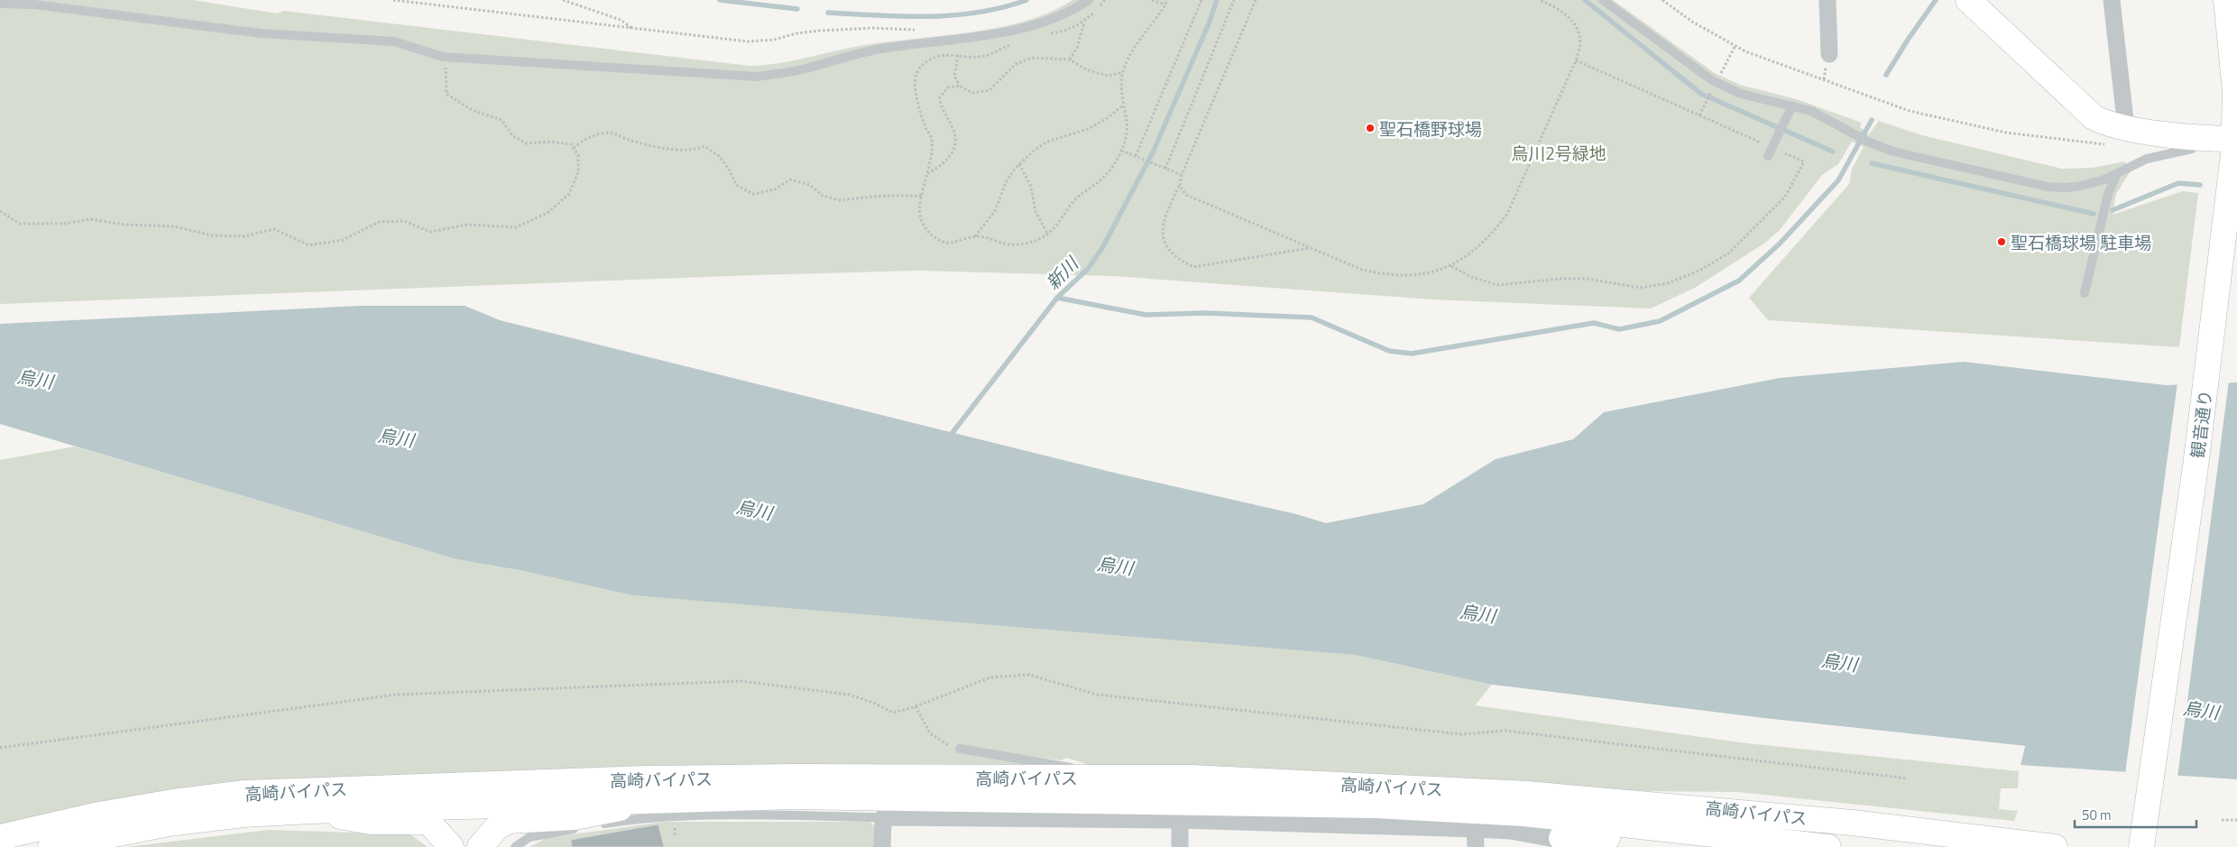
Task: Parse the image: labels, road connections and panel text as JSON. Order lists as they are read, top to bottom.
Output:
{
  "streets": {
    "main road": ["観音通り", "高崎バイパス"]
  },
  "water": ["新川", "烏川"],
  "parks": ["烏川2号緑地"],
  "places": ["聖石橋野球場", "聖石橋球場 駐車場"],
  "scale_bar": "50 m"
}
